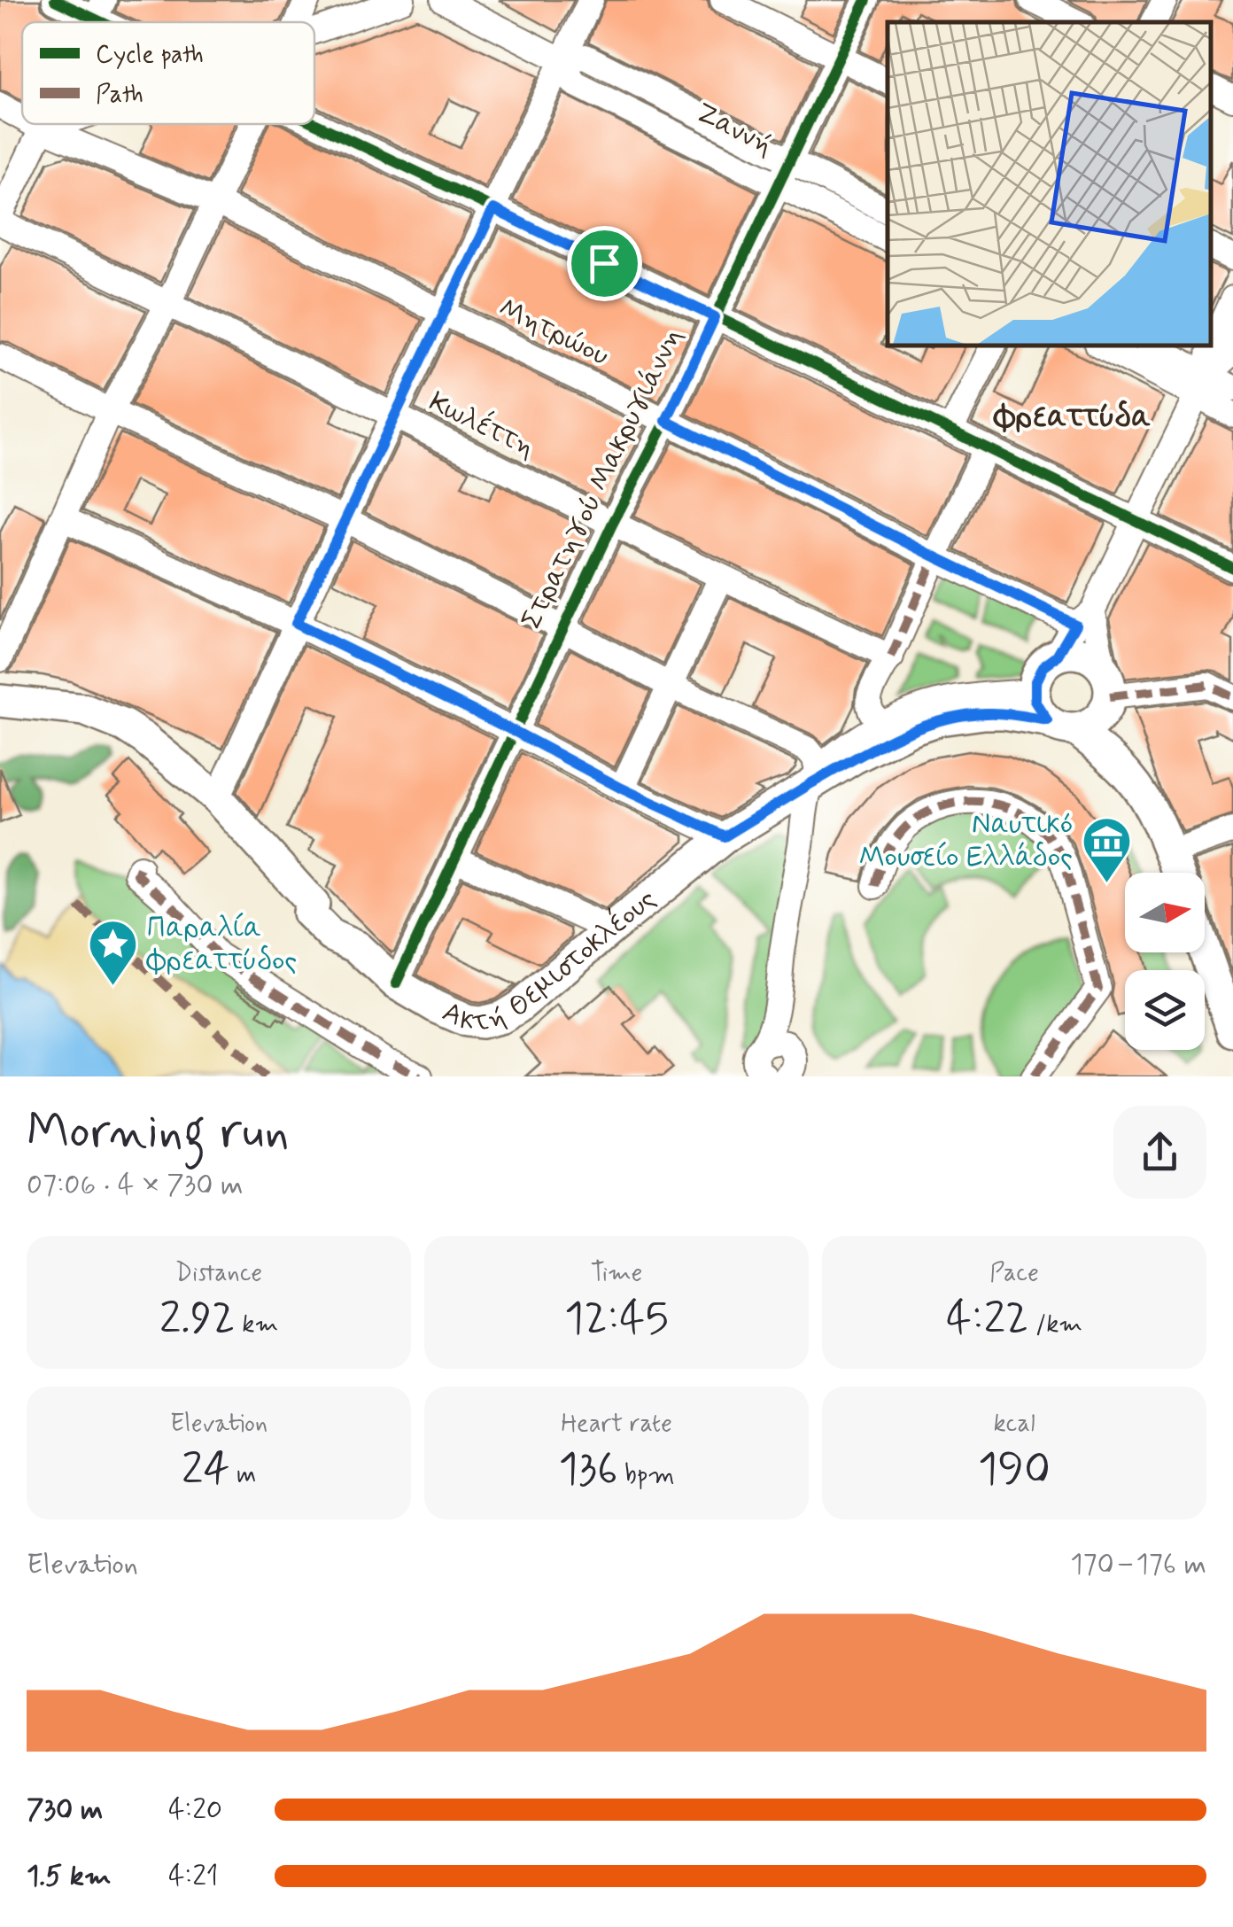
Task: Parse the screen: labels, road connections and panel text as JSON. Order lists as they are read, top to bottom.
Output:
{
  "streets": {
    "main road": ["Ακτή Θεμιστοκλέους"],
    "street": [
      "Ζαννή",
      "Μητρώου",
      "Κωλέττη",
      "Στρατηγού Μακρυγιάννη"
    ]
  },
  "crossings": [
    ["Ζαννή", "Στρατηγού Μακρυγιάννη"],
    ["Μητρώου", "Στρατηγού Μακρυγιάννη"],
    ["Κωλέττη", "Στρατηγού Μακρυγιάννη"],
    ["Στρατηγού Μακρυγιάννη", "Ακτή Θεμιστοκλέους"]
  ],
  "districts": ["Φρεαττύδα"],
  "places": {
    "museum": ["Ναυτικό Μουσείο Ελλάδος"],
    "place": ["Παραλία Φρεαττύδος"]
  },
  "legend": ["Cycle path", "Path"],
  "north": "right",
  "page": {
    "heading": ["Morning run", "07:06 · 4 × 730 m"],
    "stats": [
      ["Distance", "2.92 km"],
      ["Time", "12:45"],
      ["Pace", "4:22 /km"],
      ["Elevation", "24 m"],
      ["Heart rate", "136 bpm"],
      ["kcal", "190"]
    ],
    "chart": ["Elevation", "170–176 m"],
    "list": [
      {
        "name": "730 m",
        "note": "4:20"
      },
      {
        "name": "1.5 km",
        "note": "4:21"
      }
    ]
  }
}
